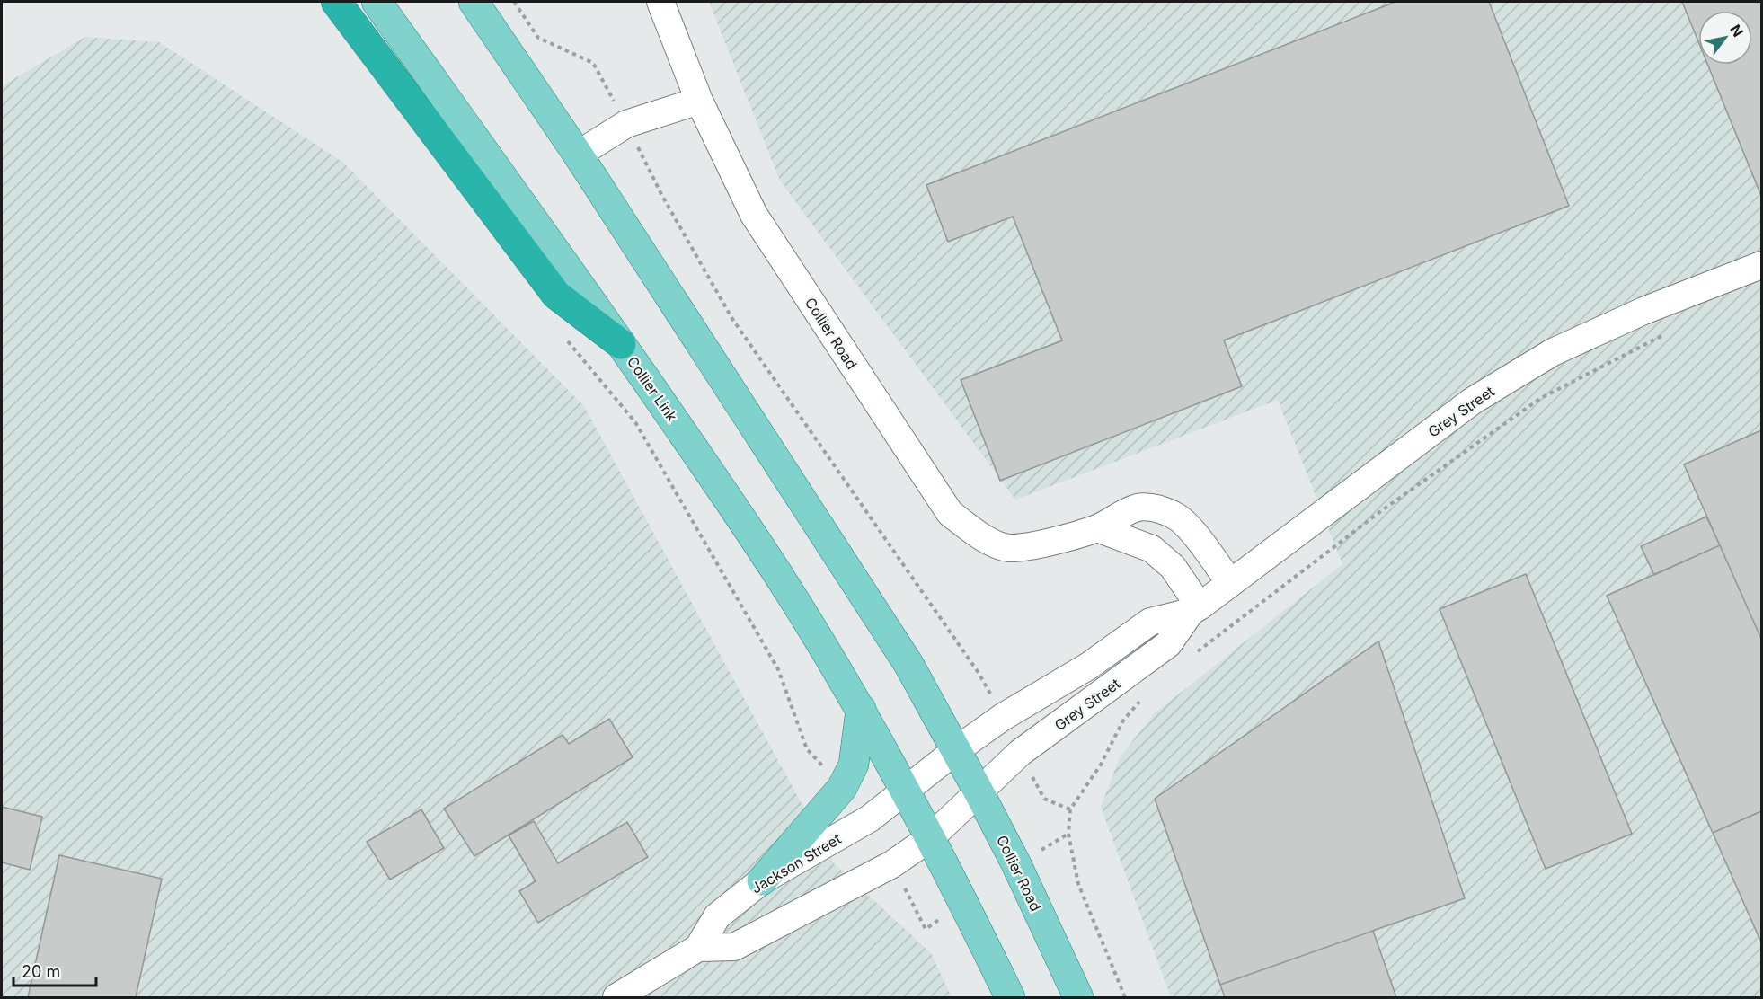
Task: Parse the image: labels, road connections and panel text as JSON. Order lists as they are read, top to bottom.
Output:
{
  "streets": {
    "main road": ["Collier Road", "Collier Link"],
    "street": ["Grey Street", "Jackson Street"]
  },
  "crossings": [
    ["Collier Road", "Grey Street"],
    ["Collier Link", "Grey Street"],
    ["Collier Link", "Jackson Street"],
    ["Grey Street", "Jackson Street"]
  ],
  "scale_bar": "20 m",
  "north": "top right"
}
